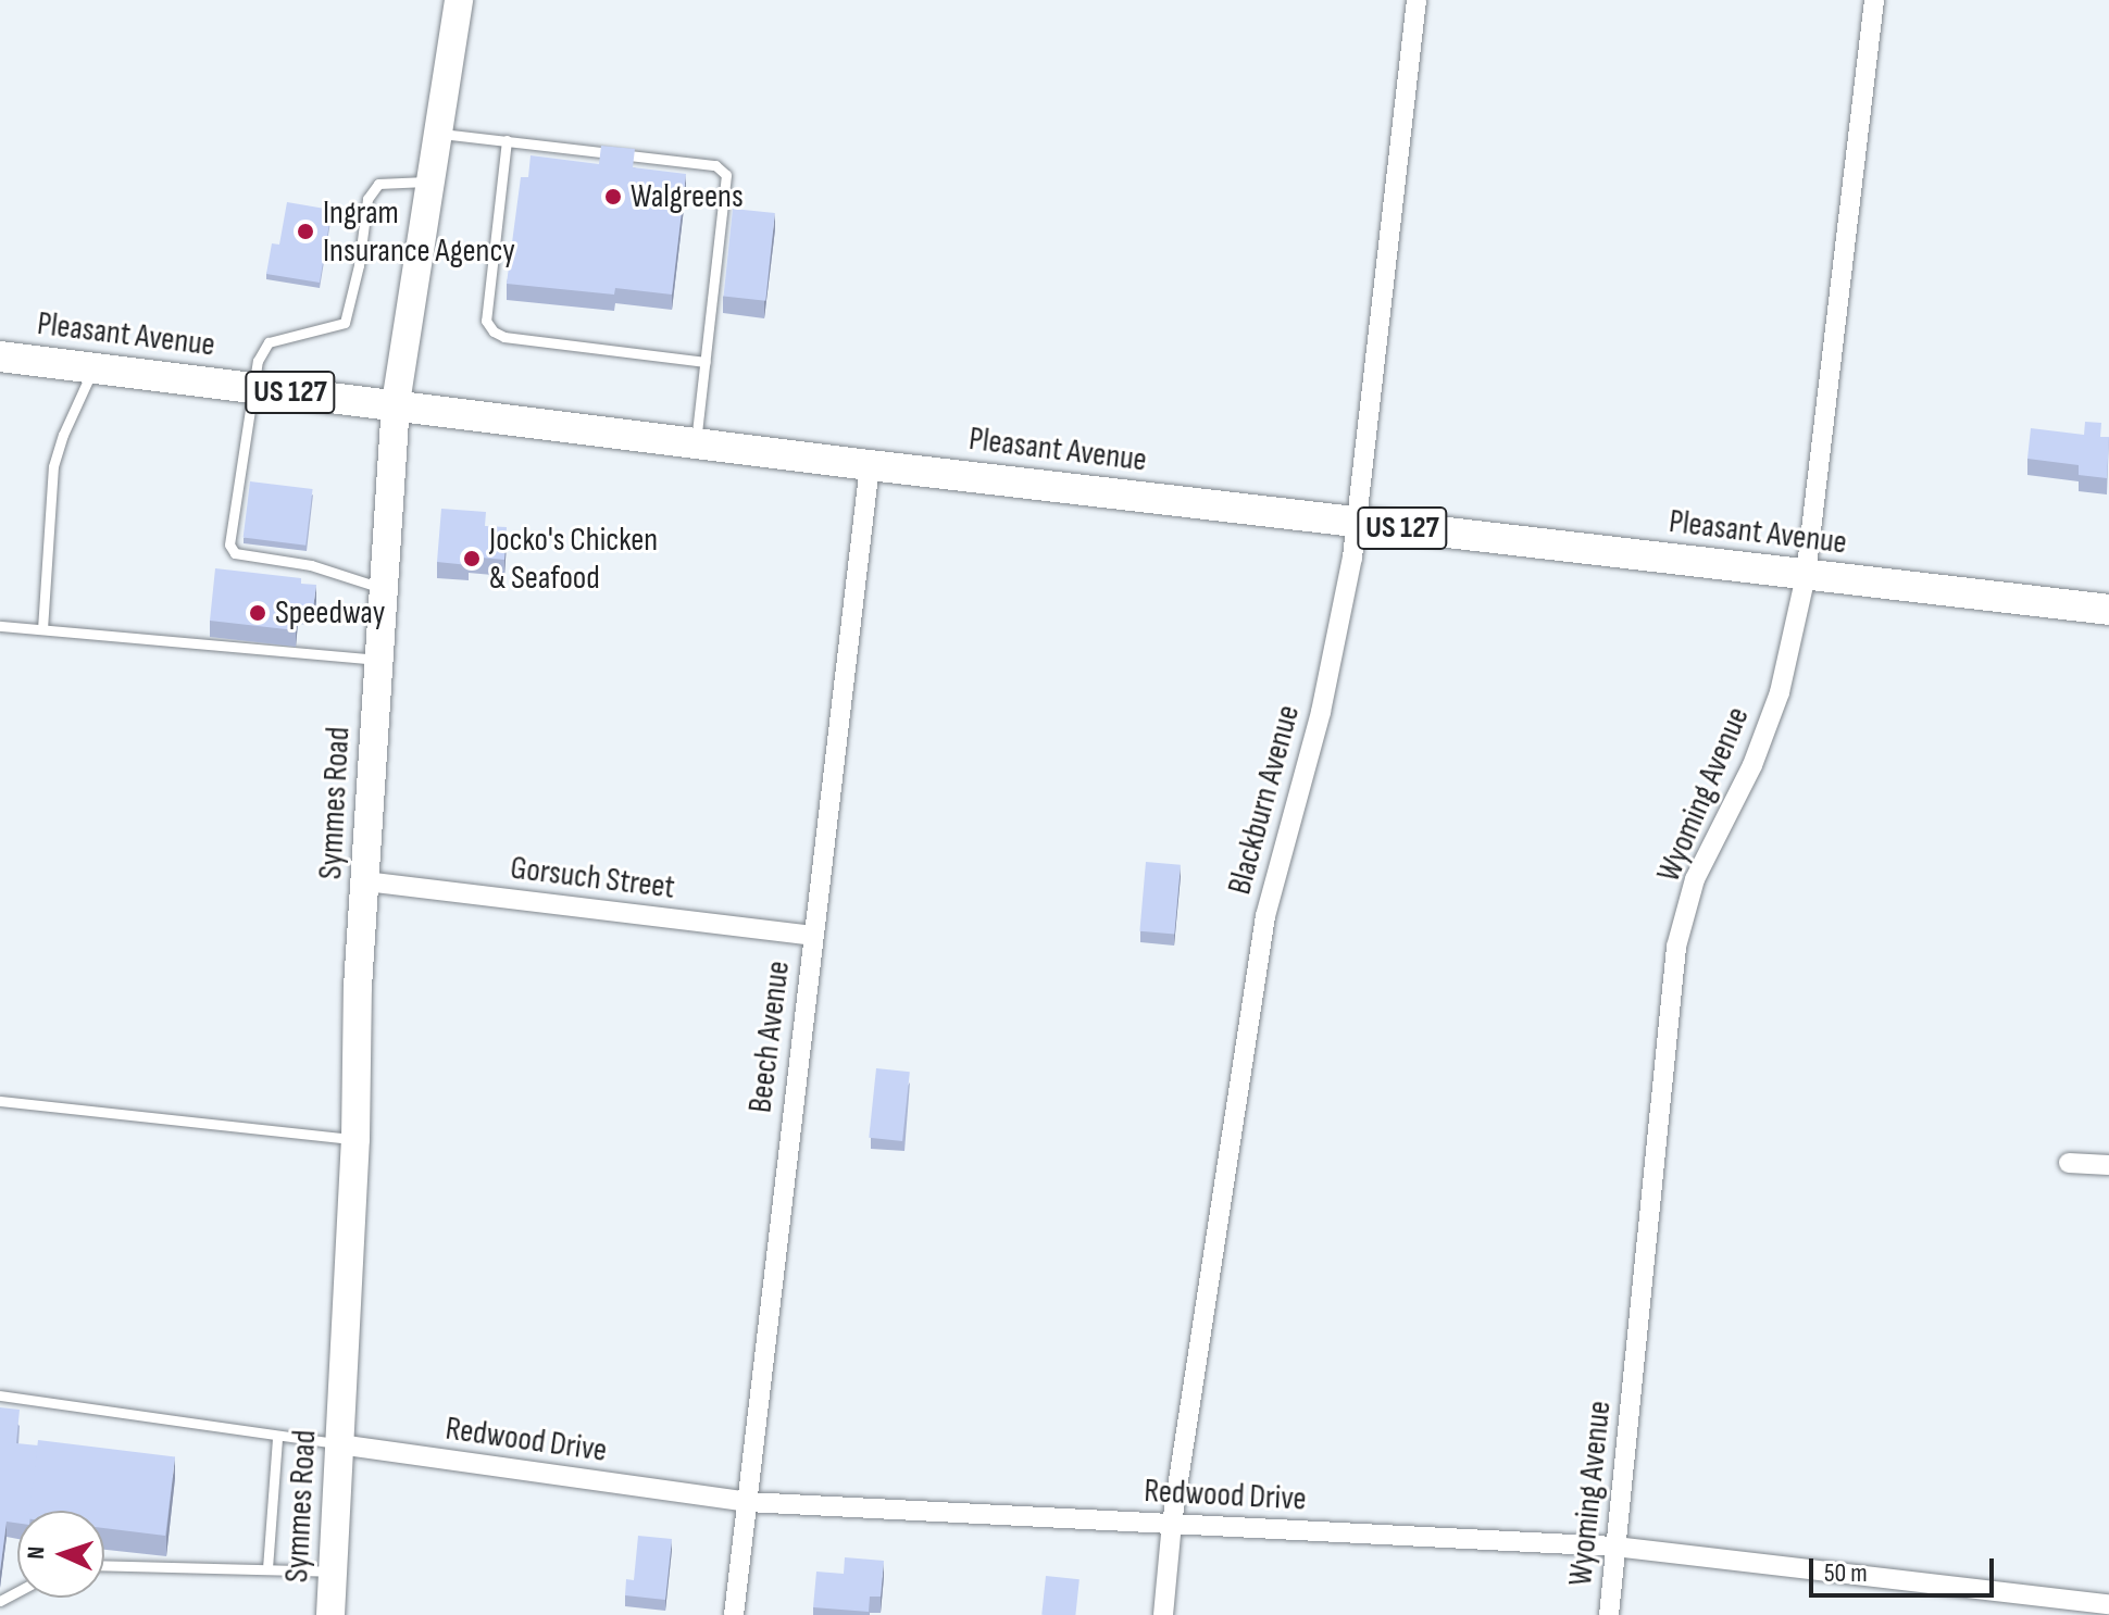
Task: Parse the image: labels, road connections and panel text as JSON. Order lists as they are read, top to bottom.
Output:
{
  "streets": {
    "main road": ["Pleasant Avenue", "US 127"],
    "street": [
      "Wyoming Avenue",
      "Blackburn Avenue",
      "Symmes Road",
      "Gorsuch Street",
      "Beech Avenue",
      "Redwood Drive"
    ]
  },
  "crossings": [
    ["Pleasant Avenue", "Wyoming Avenue"],
    ["Pleasant Avenue", "Blackburn Avenue"],
    ["Pleasant Avenue", "Symmes Road"],
    ["Pleasant Avenue", "Beech Avenue"],
    ["Wyoming Avenue", "Redwood Drive"],
    ["Blackburn Avenue", "Redwood Drive"],
    ["Symmes Road", "Gorsuch Street"],
    ["Symmes Road", "Redwood Drive"],
    ["Gorsuch Street", "Beech Avenue"],
    ["Beech Avenue", "Redwood Drive"]
  ],
  "places": [
    "Walgreens",
    "Ingram Insurance Agency",
    "Jocko's Chicken & Seafood",
    "Speedway"
  ],
  "scale_bar": "50 m",
  "north": "left"
}
